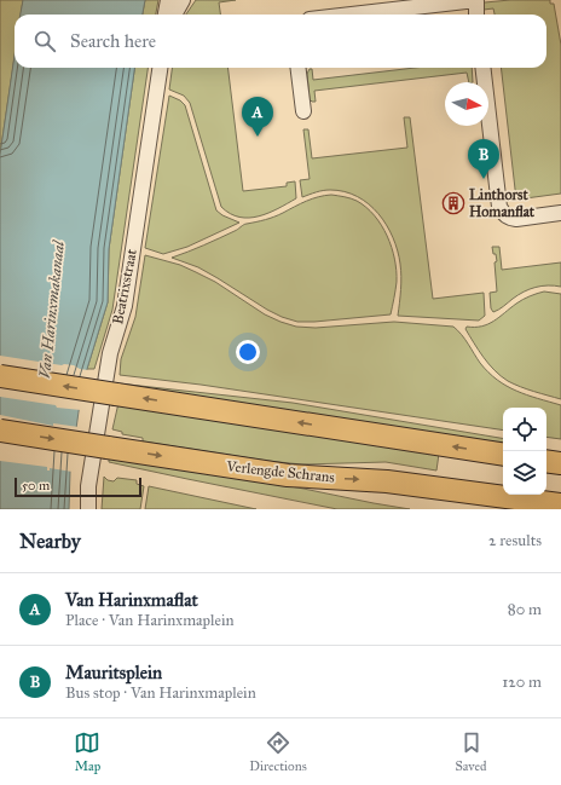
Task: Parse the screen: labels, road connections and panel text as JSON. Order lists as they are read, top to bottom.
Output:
{
  "streets": {
    "main road": ["Verlengde Schrans"],
    "street": ["Beatrixstraat"]
  },
  "water": ["Van Harinxmakanaal"],
  "places": {
    "building": ["Linthorst Homanflat"]
  },
  "scale_bar": "50 m",
  "north": "right",
  "page": {
    "search": "Search here",
    "pins": ["A", "B"],
    "scale": "50 m",
    "heading": ["Nearby", "2 results"],
    "list": [
      {
        "mark": "A",
        "name": "Van Harinxmaflat",
        "note": "Place · Van Harinxmaplein",
        "value": "80 m"
      },
      {
        "mark": "B",
        "name": "Mauritsplein",
        "note": "Bus stop · Van Harinxmaplein",
        "value": "120 m"
      }
    ],
    "nav": ["Map", "Directions", "Saved"]
  }
}
